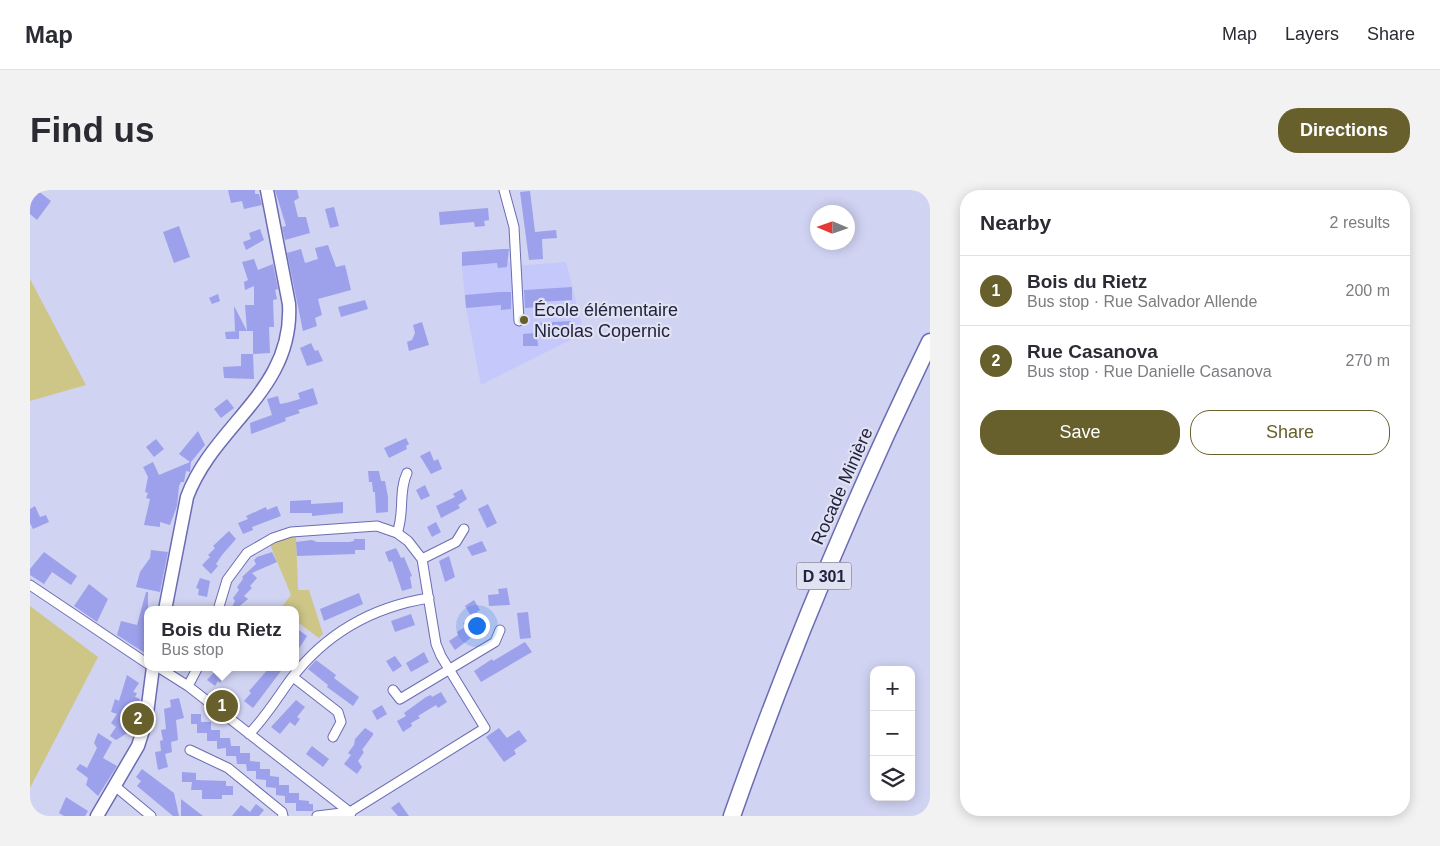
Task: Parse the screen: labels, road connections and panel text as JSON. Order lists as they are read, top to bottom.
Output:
{
  "streets": {
    "highway": ["Rocade Minière", "D 301"]
  },
  "places": ["École élémentaire Nicolas Copernic"],
  "north": "left",
  "page": {
    "header": "Map",
    "nav": ["Map", "Layers", "Share"],
    "buttons": [
      "Directions",
      ["Save", "Share"]
    ],
    "title": "Find us",
    "heading": ["Nearby", "2 results"],
    "list": [
      {
        "mark": "1",
        "name": "Bois du Rietz",
        "note": "Bus stop · Rue Salvador Allende",
        "value": "200 m"
      },
      {
        "mark": "2",
        "name": "Rue Casanova",
        "note": "Bus stop · Rue Danielle Casanova",
        "value": "270 m"
      }
    ],
    "popup": ["Bois du Rietz", "Bus stop"],
    "map_buttons": ["+", "−"],
    "pins": ["1", "2"]
  }
}
